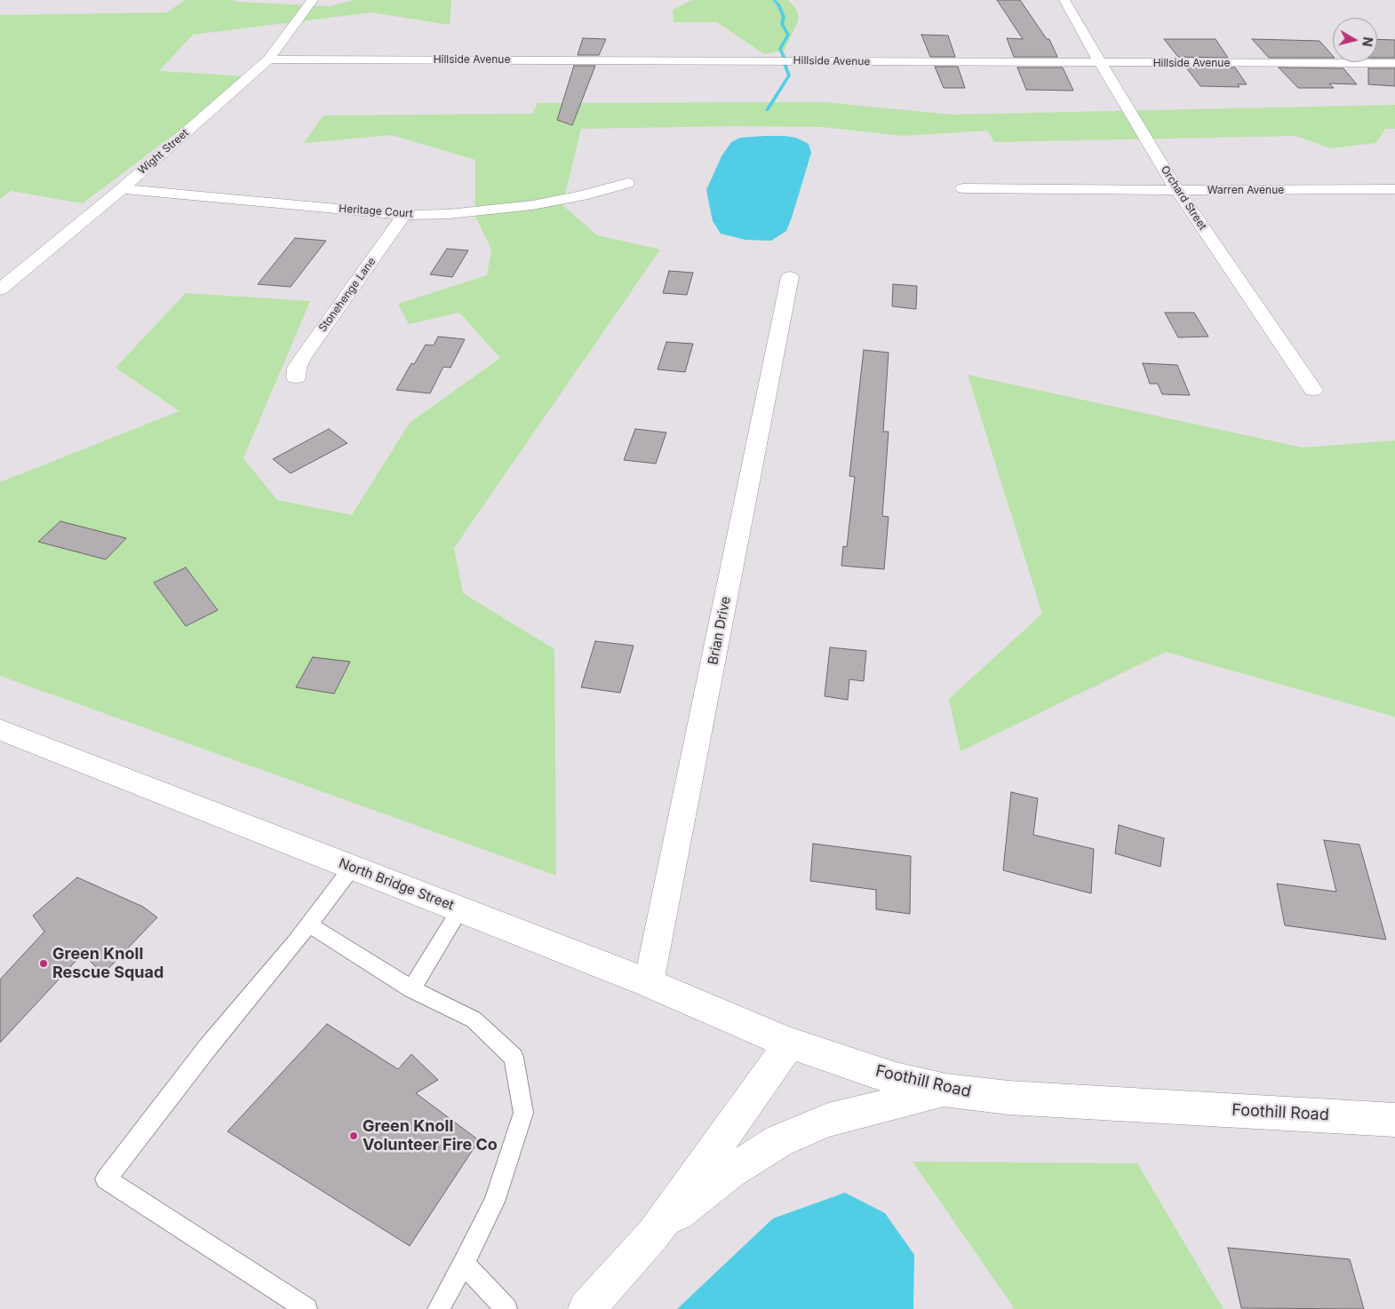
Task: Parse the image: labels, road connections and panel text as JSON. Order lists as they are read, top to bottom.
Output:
{
  "streets": {
    "street": [
      "Hillside Avenue",
      "Wight Street",
      "Warren Avenue",
      "Orchard Street",
      "Heritage Court",
      "Stonehenge Lane",
      "Brian Drive",
      "North Bridge Street",
      "Foothill Road"
    ]
  },
  "crossings": [
    ["Hillside Avenue", "Wight Street"],
    ["Hillside Avenue", "Orchard Street"],
    ["Wight Street", "Heritage Court"],
    ["Warren Avenue", "Orchard Street"],
    ["Heritage Court", "Stonehenge Lane"],
    ["Brian Drive", "North Bridge Street"],
    ["North Bridge Street", "Foothill Road"]
  ],
  "places": ["Green Knoll Rescue Squad", "Green Knoll Volunteer Fire Co"],
  "north": "right"
}
